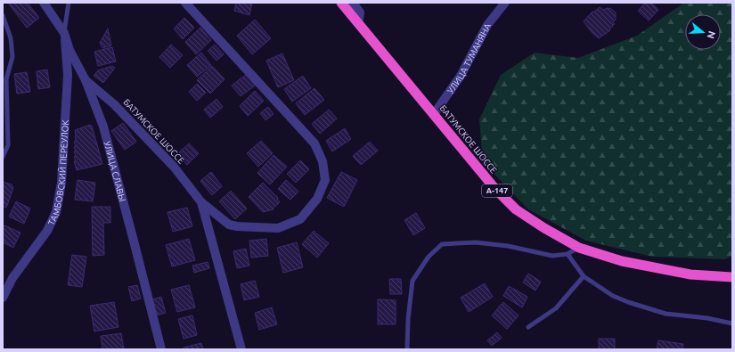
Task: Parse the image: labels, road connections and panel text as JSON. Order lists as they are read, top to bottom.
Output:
{
  "streets": {
    "highway": ["БАТУМСКОЕ ШОССЕ", "А-147"],
    "street": ["УЛИЦА ТУМАНЯНА", "УЛИЦА СЛАВЫ", "ТАМБОВСКИЙ ПЕРЕУЛОК"]
  },
  "crossings": [
    ["УЛИЦА ТУМАНЯНА", "БАТУМСКОЕ ШОССЕ"],
    ["БАТУМСКОЕ ШОССЕ", "УЛИЦА СЛАВЫ"],
    ["УЛИЦА СЛАВЫ", "ТАМБОВСКИЙ ПЕРЕУЛОК"]
  ],
  "north": "right"
}
